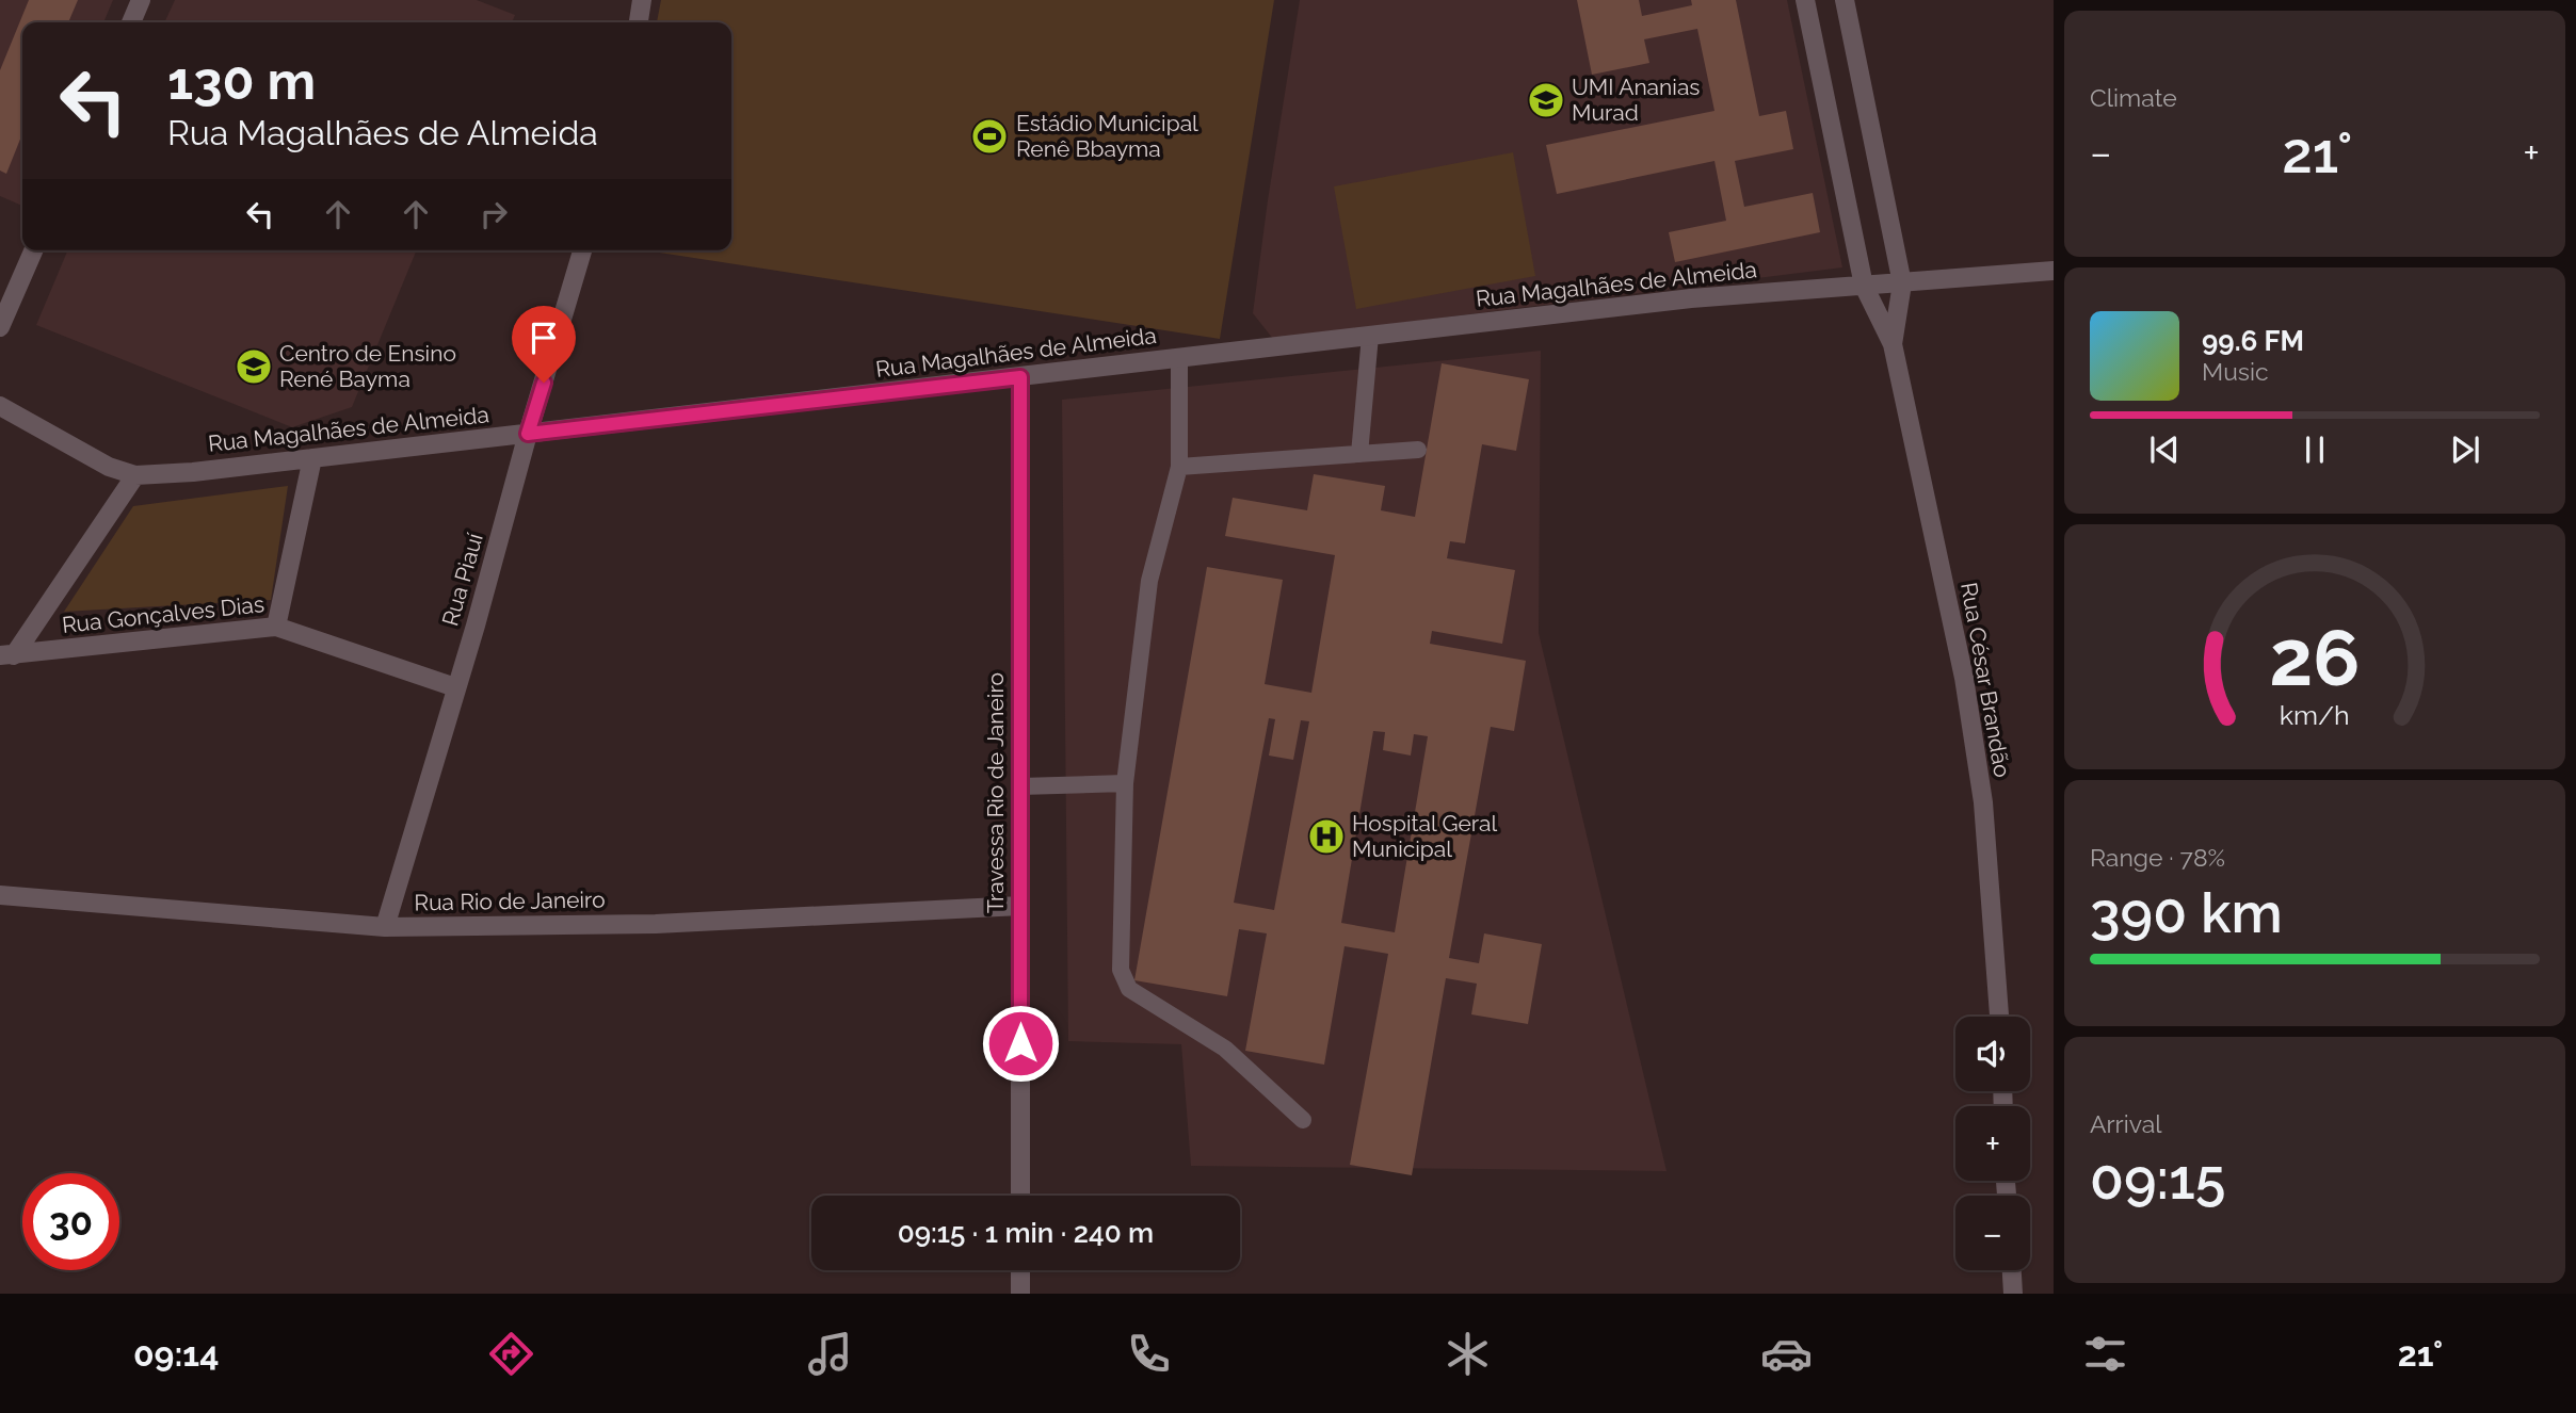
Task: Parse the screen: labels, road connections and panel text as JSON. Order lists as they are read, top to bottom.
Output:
{
  "streets": {
    "street": [
      "Rua Magalhães de Almeida",
      "Rua Piauí",
      "Rua Gonçalves Dias",
      "Rua César Brandão",
      "Travessa Rio de Janeiro",
      "Rua Rio de Janeiro"
    ]
  },
  "crossings": [
    ["Rua Magalhães de Almeida", "Rua Piauí"],
    ["Rua Magalhães de Almeida", "Rua César Brandão"],
    ["Rua Magalhães de Almeida", "Travessa Rio de Janeiro"],
    ["Rua Piauí", "Rua Gonçalves Dias"],
    ["Rua Piauí", "Rua Rio de Janeiro"],
    ["Travessa Rio de Janeiro", "Rua Rio de Janeiro"]
  ],
  "places": {
    "school or university": ["UMI Ananias Murad", "Centro de Ensino René Bayma"],
    "sports": ["Estádio Municipal Renê Bbayma"],
    "hospital": ["Hospital Geral Municipal"]
  },
  "page": {
    "tile": [
      "Climate",
      ["Range · 78%", "390 km"],
      ["Arrival", "09:15"]
    ],
    "turn": ["130 m", "Rua Magalhães de Almeida"],
    "heat": ["−", "21°", "+"],
    "song": ["99.6 FM", "Music"],
    "map_buttons": ["+", "−"],
    "limit": "30",
    "trip": "09:15 · 1 min · 240 m",
    "tabs": ["09:14", "21°"],
    "gauge": ["26", "km/h"]
  }
}
